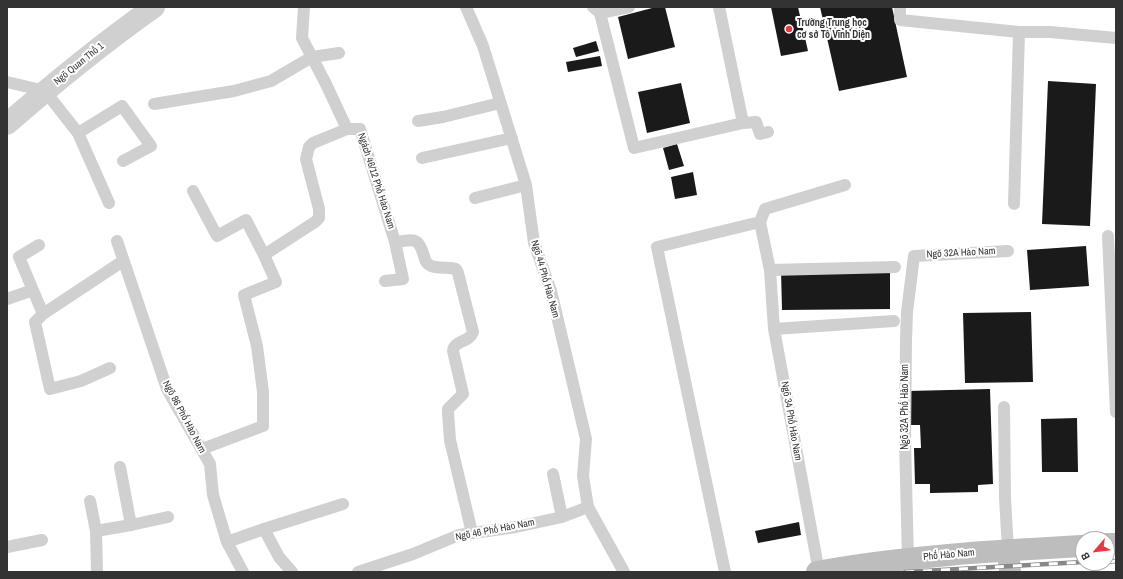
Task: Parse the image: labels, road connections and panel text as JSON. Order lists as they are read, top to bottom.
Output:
{
  "streets": {
    "main road": ["Phố Hào Nam"],
    "street": ["Ngõ Quan Thổ 1"],
    "lane": [
      "Ngách 46/12 Phố Hào Nam",
      "Ngõ 32A Hào Nam",
      "Ngõ 44 Phố Hào Nam",
      "Ngõ 32A Phố Hào Nam",
      "Ngõ 86 Phố Hào Nam",
      "Ngõ 34 Phố Hào Nam",
      "Ngõ 46 Phố Hào Nam"
    ]
  },
  "crossings": [
    ["Ngách 46/12 Phố Hào Nam", "Ngõ 46 Phố Hào Nam"],
    ["Ngõ 32A Hào Nam", "Ngõ 32A Phố Hào Nam"],
    ["Ngõ 44 Phố Hào Nam", "Ngõ 46 Phố Hào Nam"],
    ["Ngõ 32A Phố Hào Nam", "Phố Hào Nam"],
    ["Ngõ 34 Phố Hào Nam", "Phố Hào Nam"]
  ],
  "places": ["Trường Trung học cơ sở Tô Vĩnh Diện"],
  "north": "bottom left"
}
